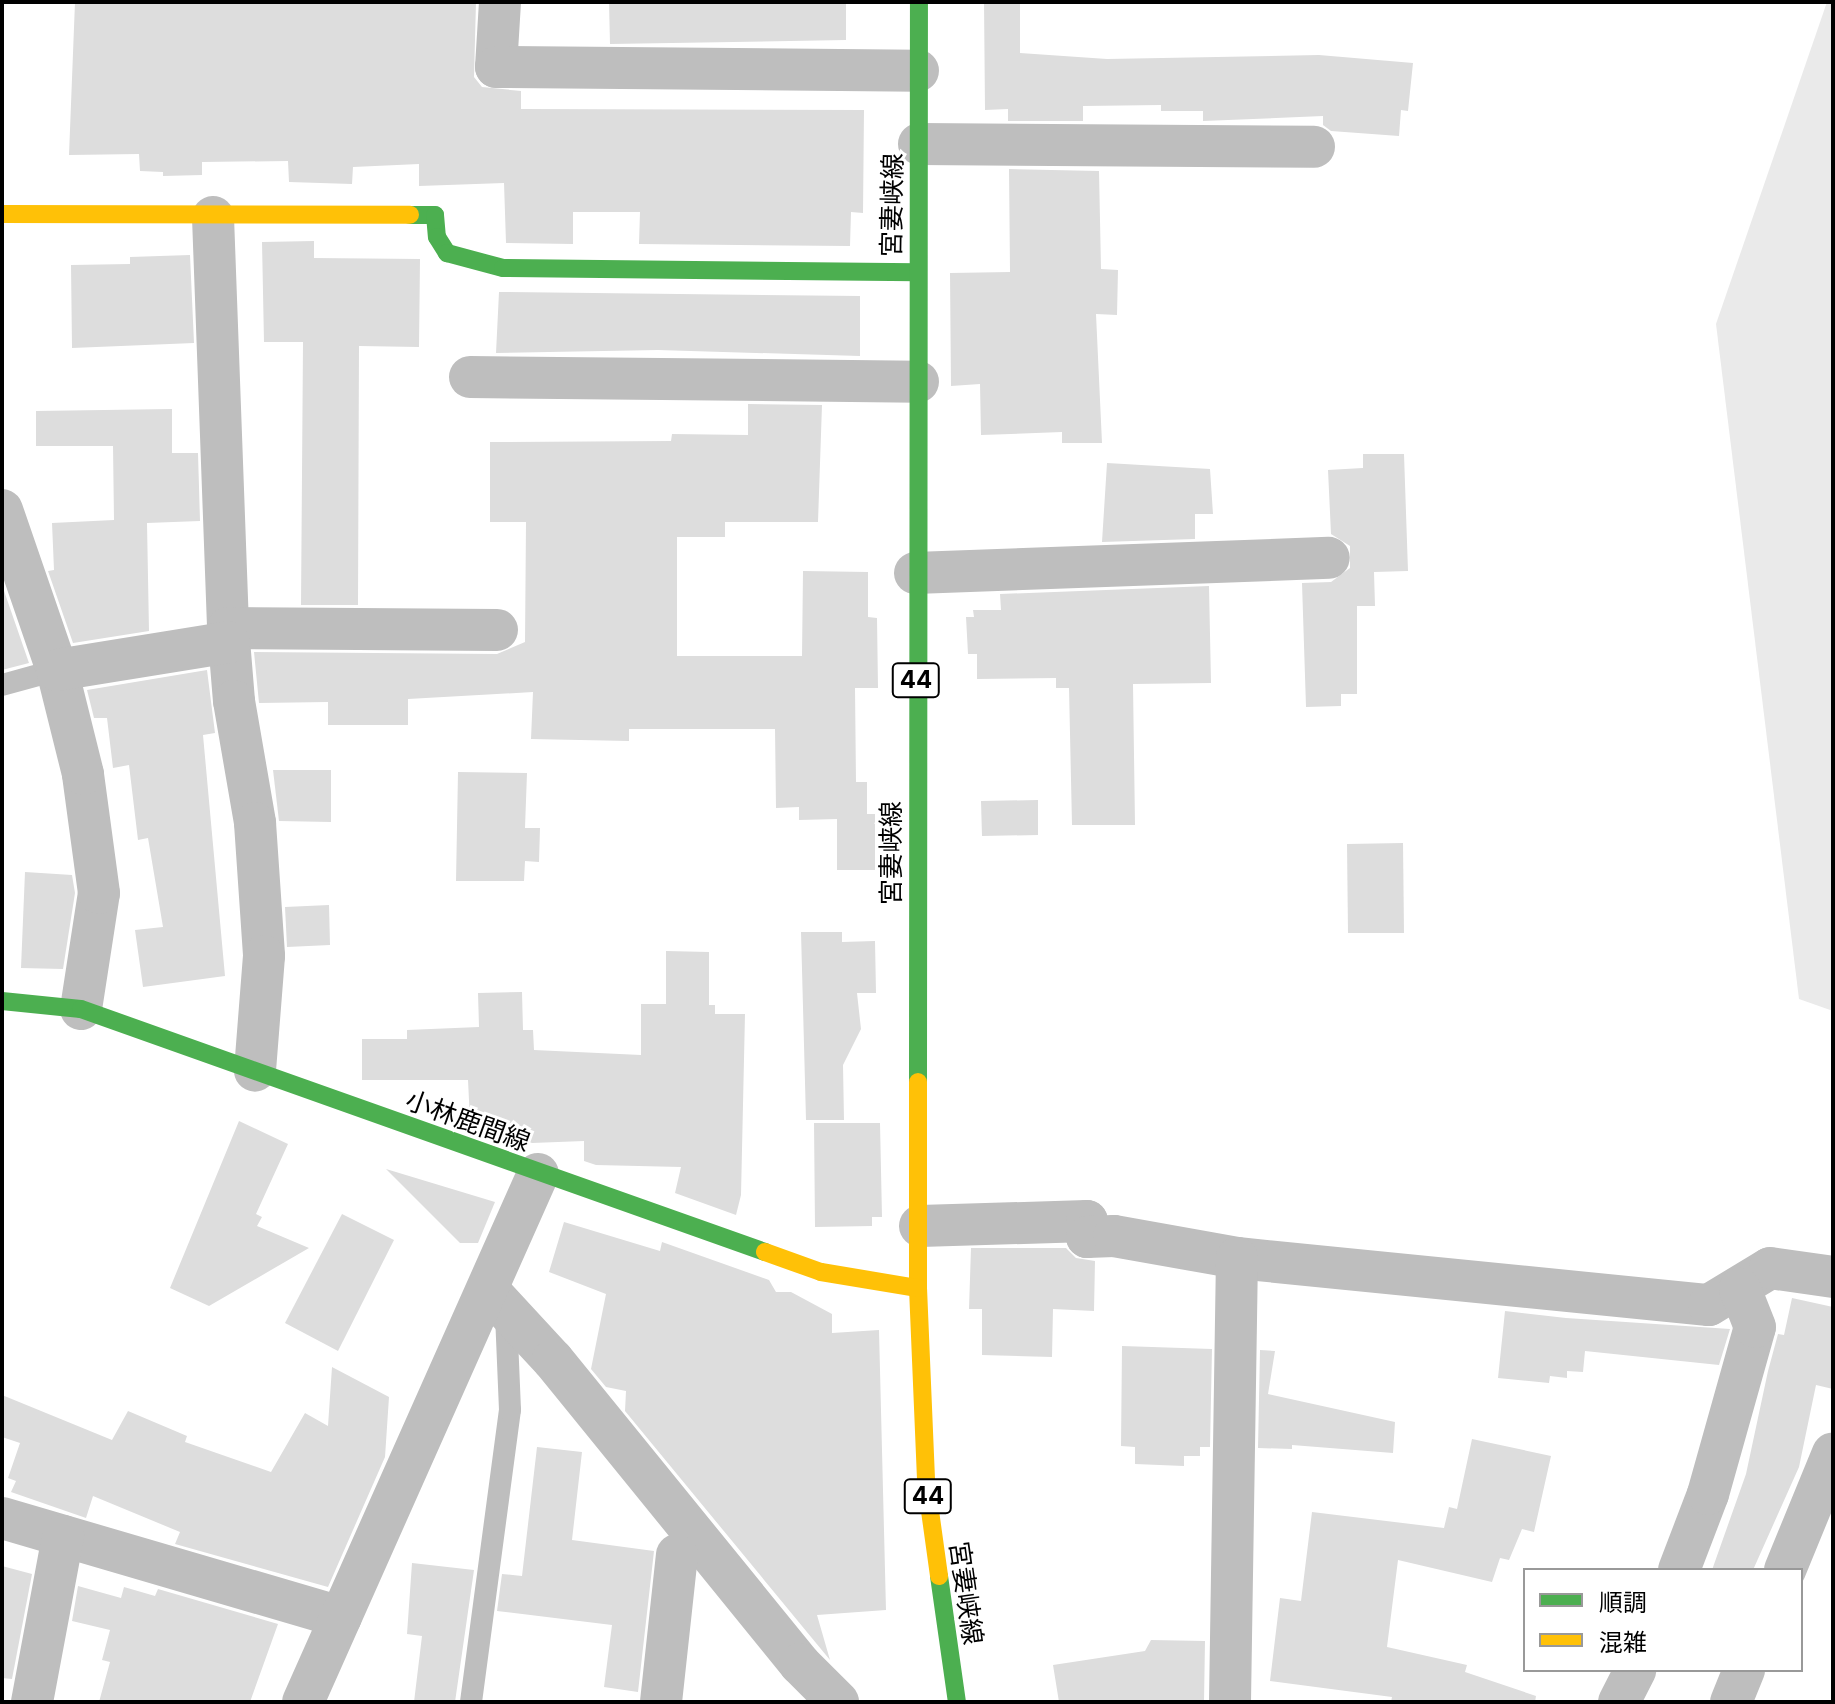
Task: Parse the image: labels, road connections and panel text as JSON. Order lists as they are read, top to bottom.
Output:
{
  "streets": {
    "main road": ["宮妻峡線", "44", "小林鹿間線"]
  },
  "crossings": [
    ["宮妻峡線", "小林鹿間線"]
  ],
  "legend": ["順調", "混雑"]
}
